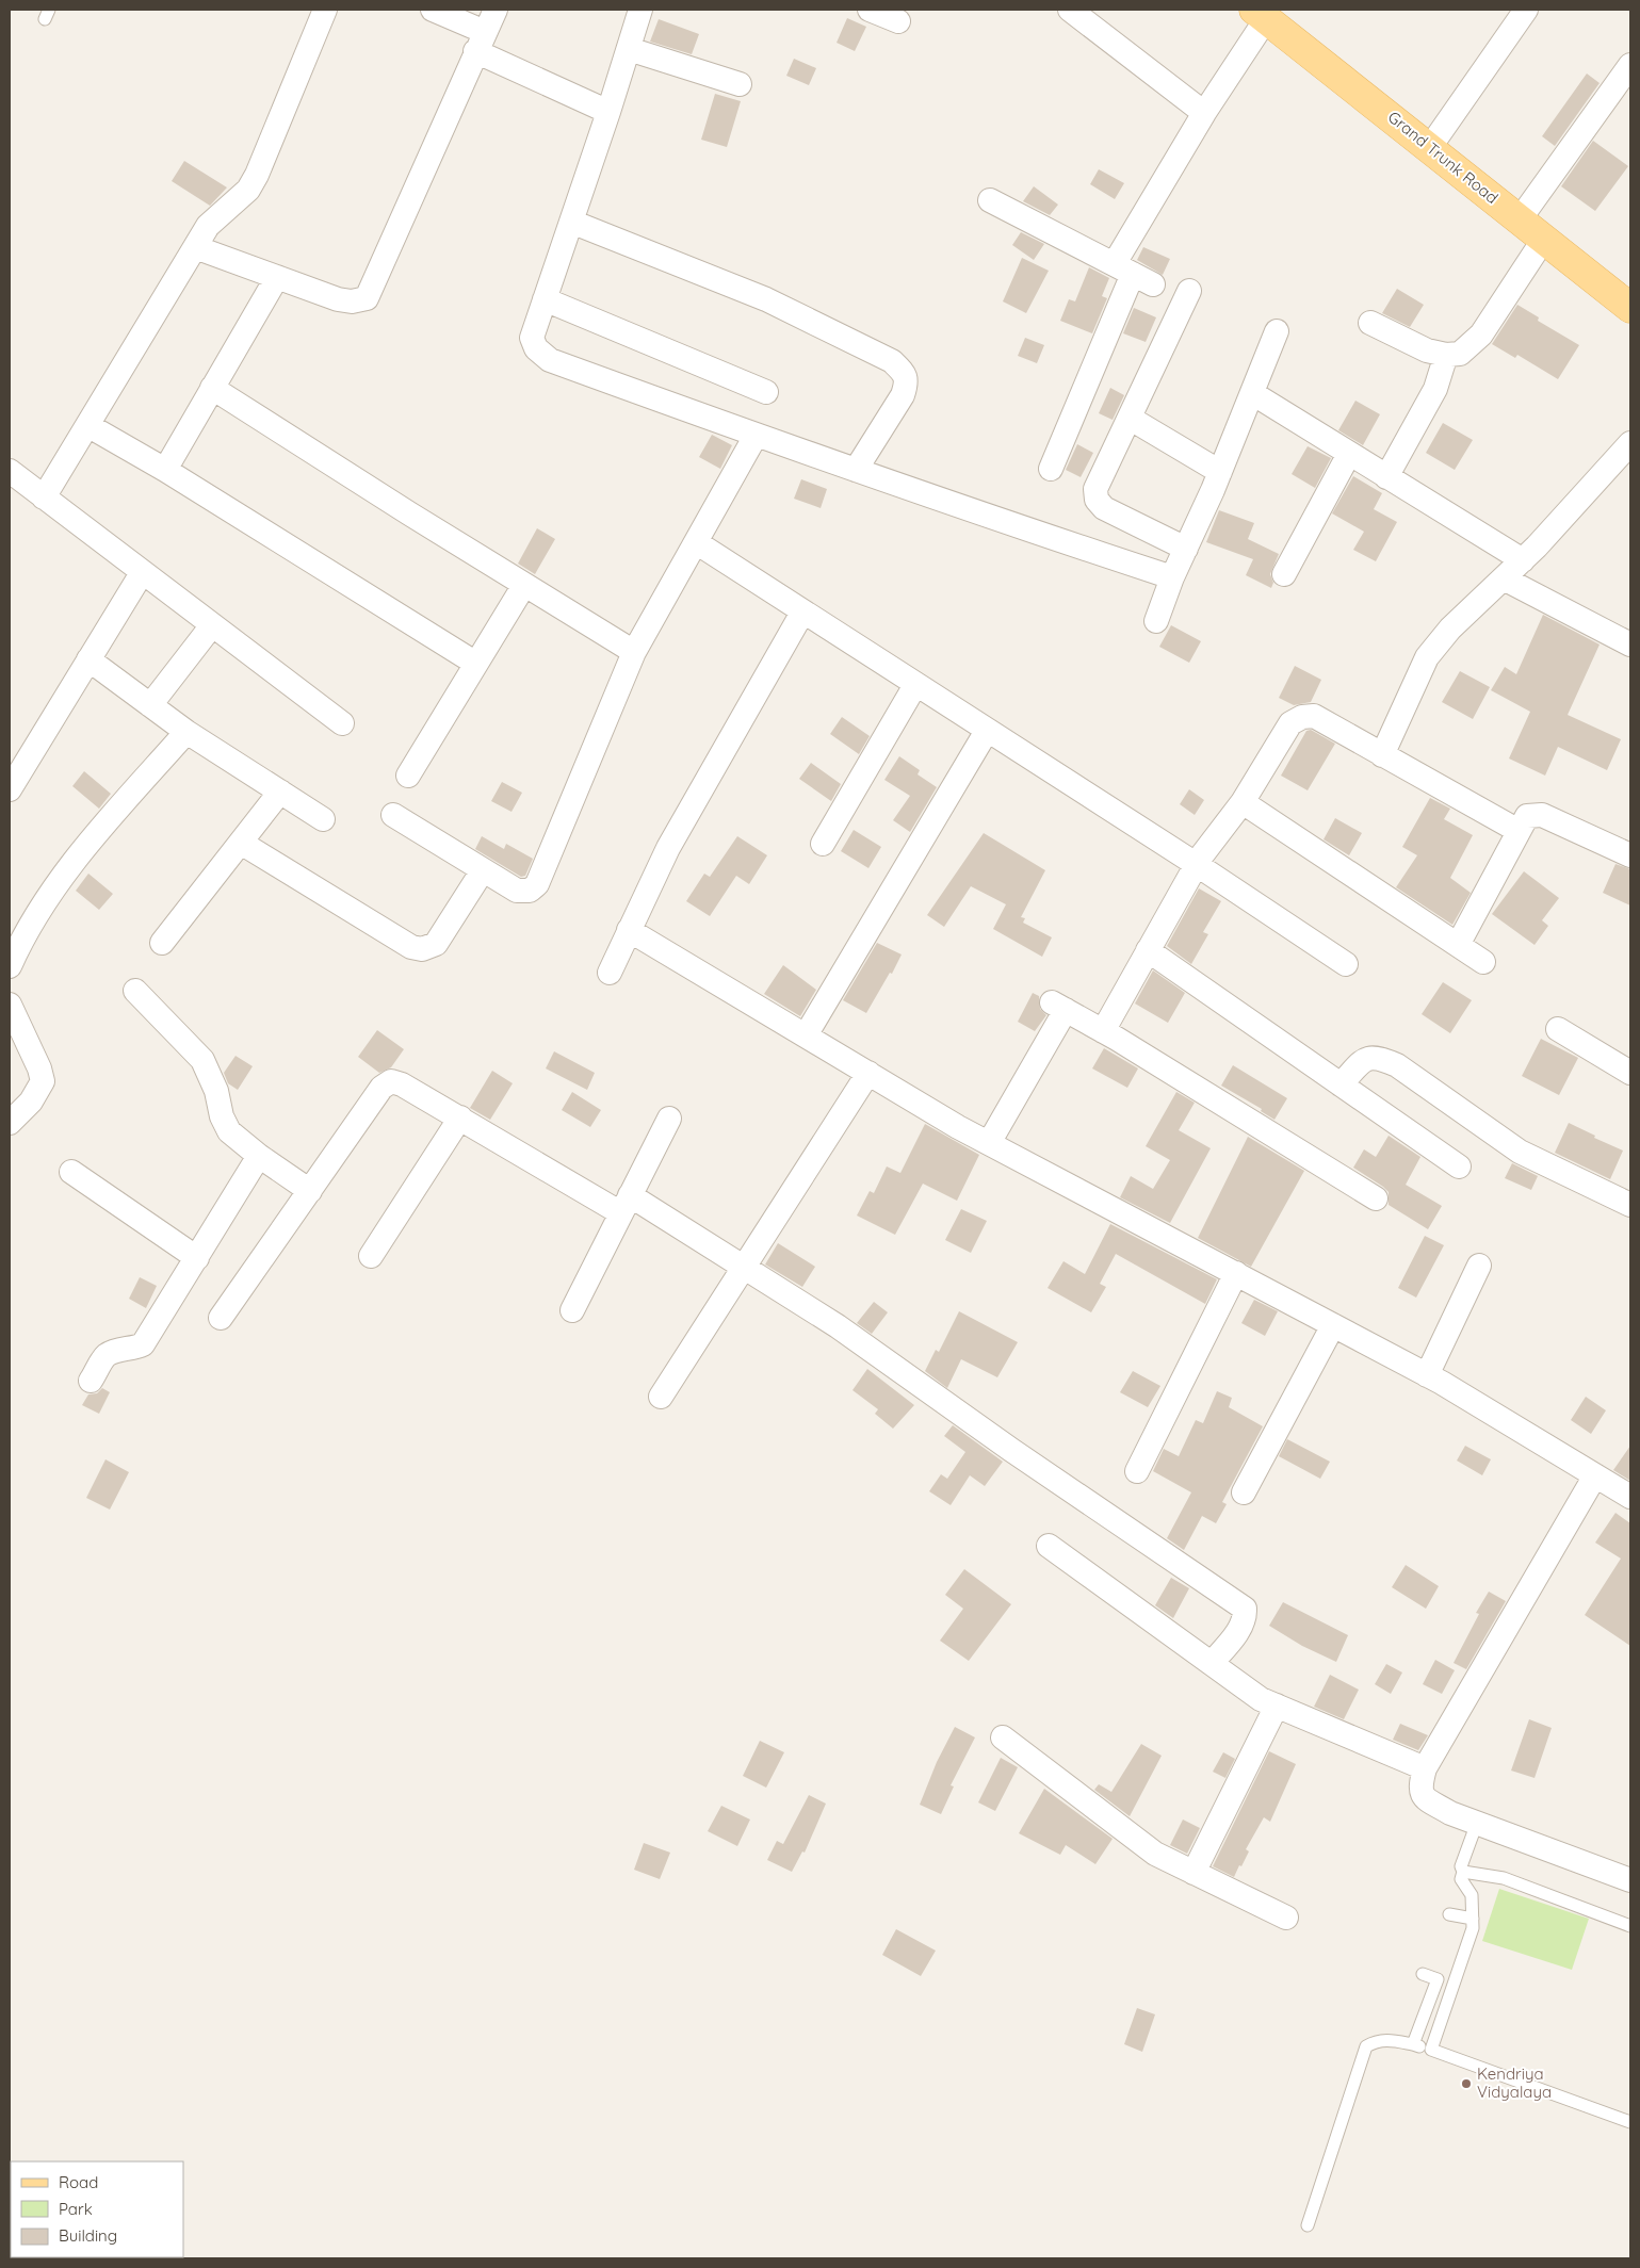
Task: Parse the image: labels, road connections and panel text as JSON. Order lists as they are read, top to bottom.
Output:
{
  "streets": {
    "main road": ["Grand Trunk Road"]
  },
  "places": ["Kendriya Vidyalaya"],
  "legend": ["Road", "Park", "Building"]
}
